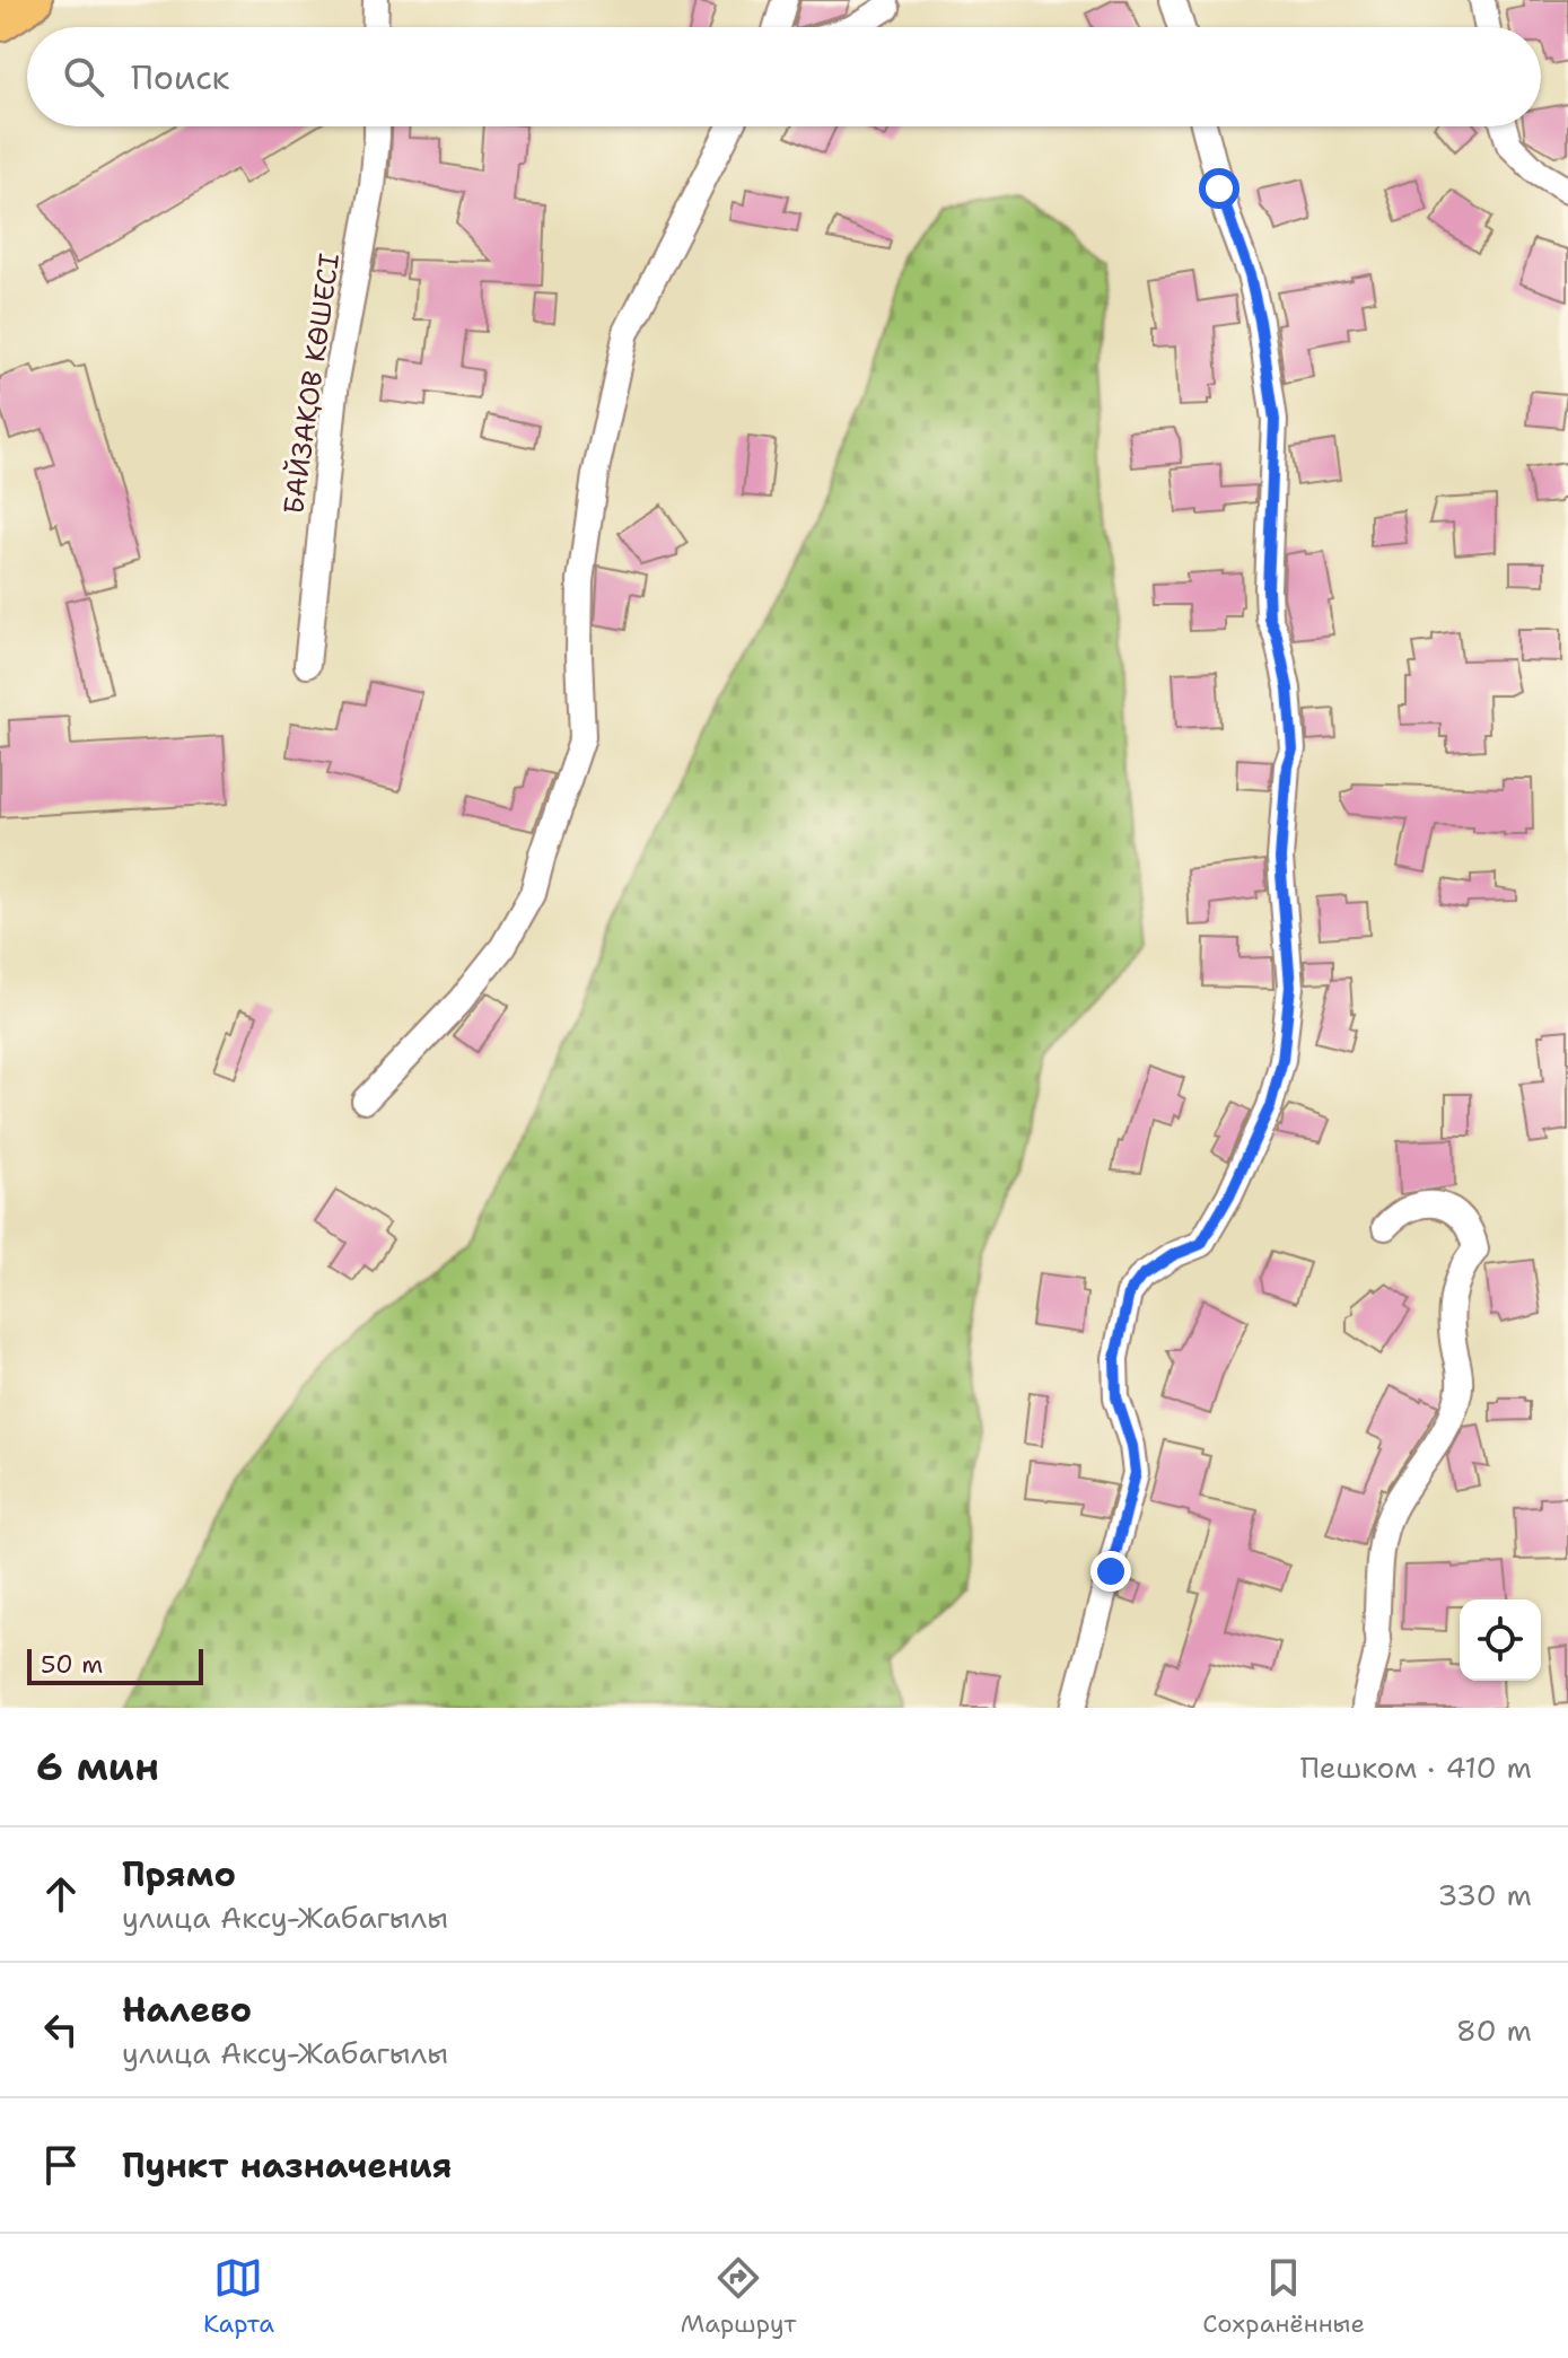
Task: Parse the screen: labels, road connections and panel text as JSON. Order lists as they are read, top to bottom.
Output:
{
  "streets": {
    "street": ["БАЙЗАҚОВ КӨШЕСІ"]
  },
  "scale_bar": "50 m",
  "page": {
    "search": "Поиск",
    "scale": "50 m",
    "heading": ["6 мин", "Пешком · 410 m"],
    "list": [
      ["Прямо", "улица Аксу-Жабагылы", "330 m"],
      ["Налево", "улица Аксу-Жабагылы", "80 m"],
      "Пункт назначения"
    ],
    "nav": ["Карта", "Маршрут", "Сохранённые"]
  }
}
